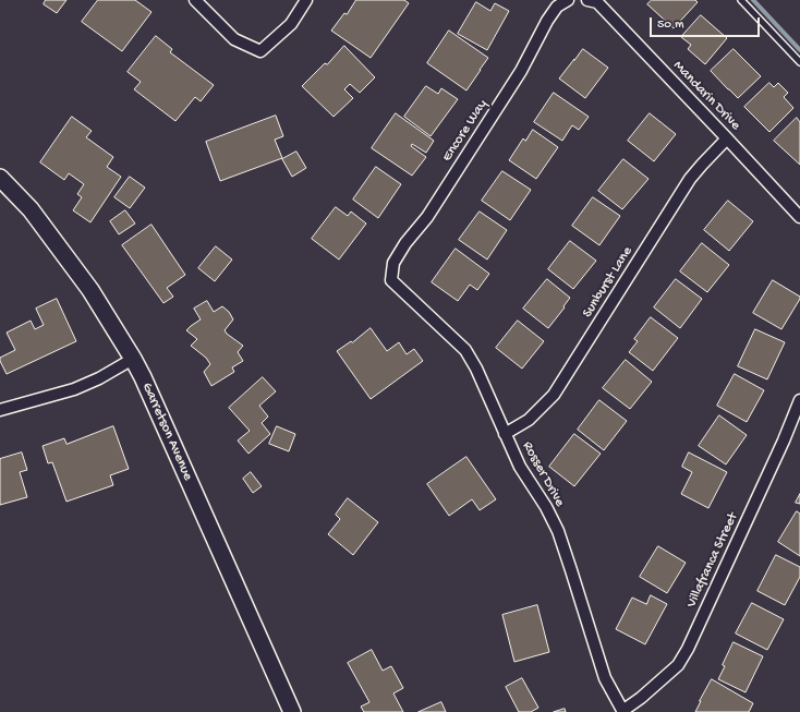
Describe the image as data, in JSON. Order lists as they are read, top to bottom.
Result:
{
  "streets": {
    "street": [
      "Mandarin Drive",
      "Encore Way",
      "Sunburst Lane",
      "Garretson Avenue",
      "Rosser Drive",
      "Villafranca Street"
    ]
  },
  "crossings": [
    ["Mandarin Drive", "Sunburst Lane"],
    ["Encore Way", "Rosser Drive"],
    ["Sunburst Lane", "Rosser Drive"],
    ["Rosser Drive", "Villafranca Street"]
  ],
  "scale_bar": "50 m"
}
